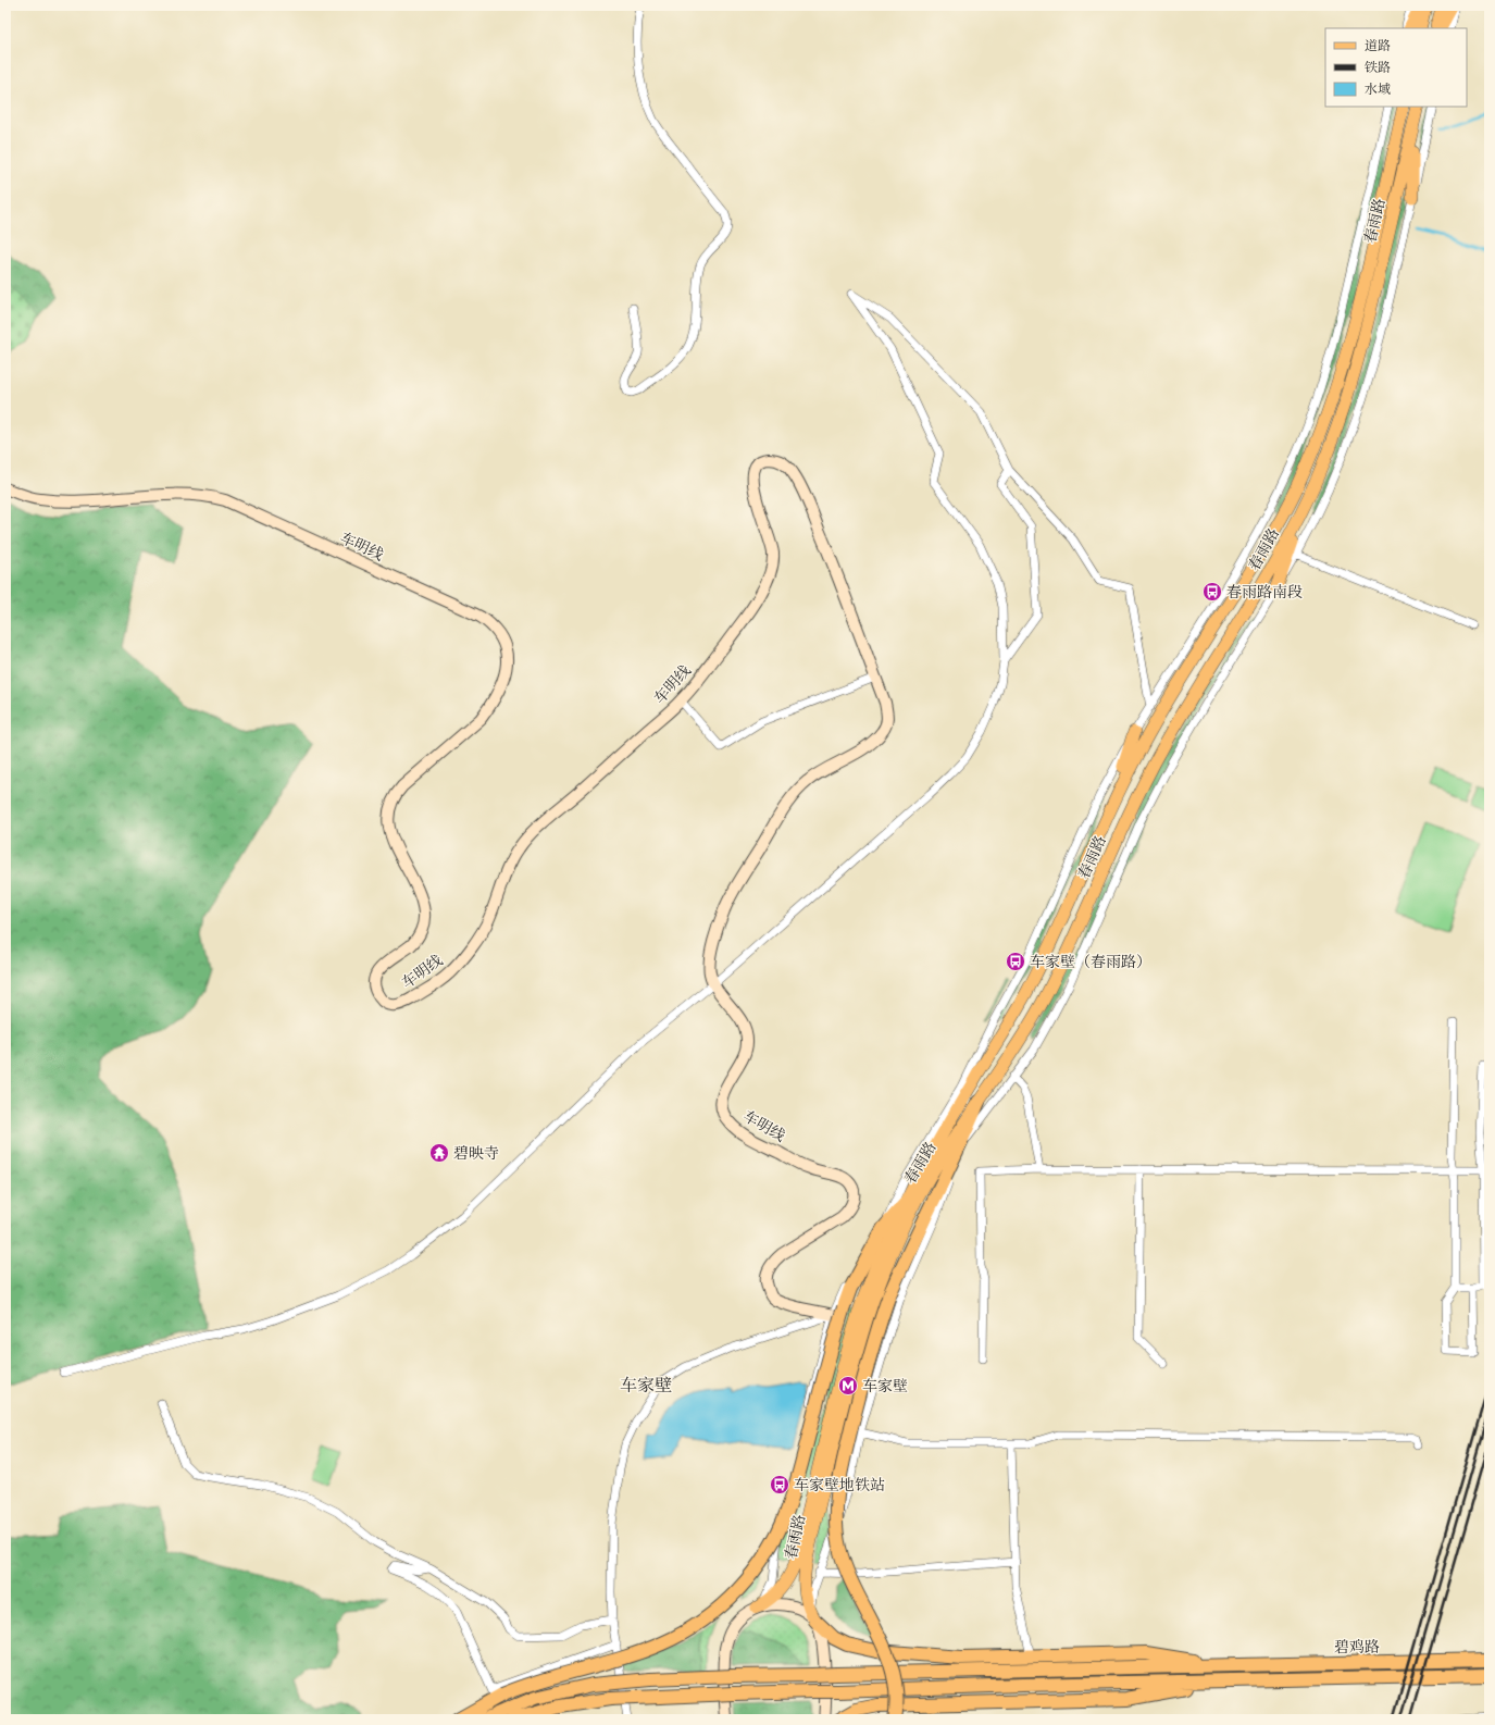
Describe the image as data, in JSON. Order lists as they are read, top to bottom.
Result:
{
  "streets": {
    "highway": ["碧鸡路"],
    "main road": ["春雨路", "车明线"]
  },
  "districts": ["车家壁"],
  "places": {
    "bus stop": ["春雨路南段", "车家壁（春雨路）", "车家壁地铁站"],
    "temple": ["碧映寺"],
    "metro station": ["车家壁"]
  },
  "legend": ["道路", "铁路", "水域"]
}
